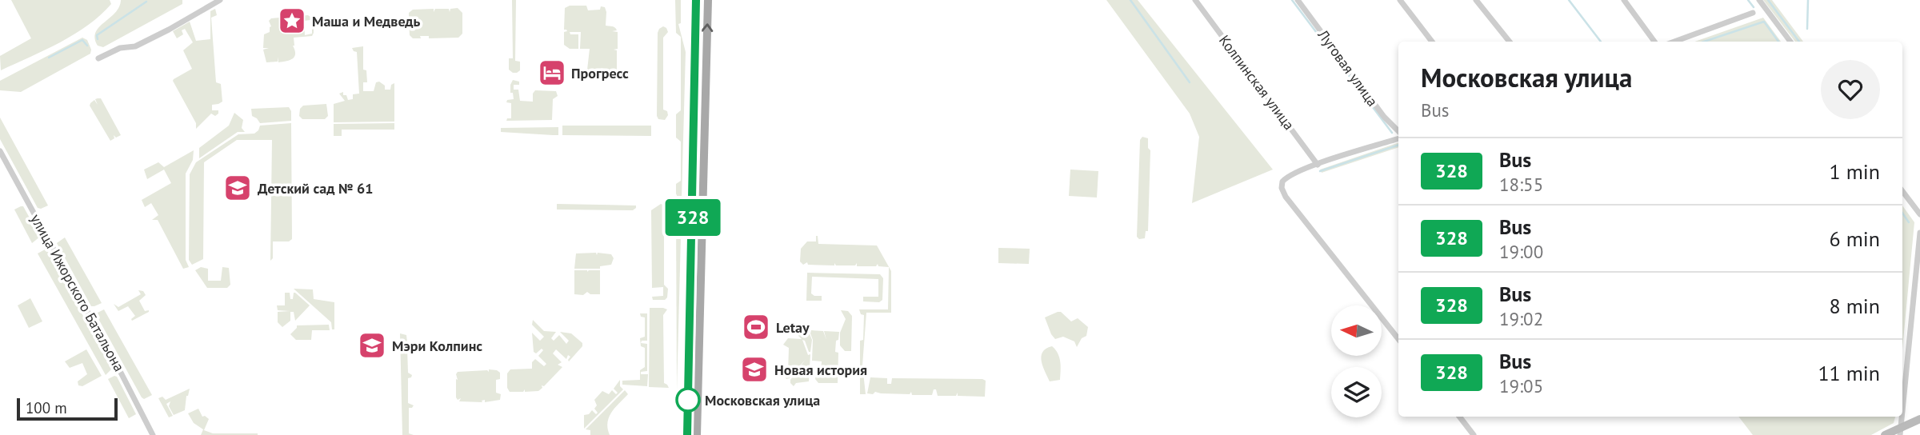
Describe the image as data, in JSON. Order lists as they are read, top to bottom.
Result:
{
  "streets": {
    "street": ["Луговая улица", "Колпинская улица", "улица Ижорского Батальона"]
  },
  "places": {
    "place": ["Маша и Медведь"],
    "hotel": ["Прогресс"],
    "school or university": ["Детский сад № 61", "Мэри Колпинс", "Новая история"],
    "sports": ["Letay"],
    "other": ["Московская улица"]
  },
  "lines": ["bus line 328"],
  "scale_bar": "100 m",
  "north": "left",
  "page": {
    "on_map": "328",
    "heading": ["Московская улица", "Bus"],
    "list": [
      {
        "mark": "328",
        "name": "Bus",
        "note": "18:55",
        "value": "1 min"
      },
      {
        "mark": "328",
        "name": "Bus",
        "note": "19:00",
        "value": "6 min"
      },
      {
        "mark": "328",
        "name": "Bus",
        "note": "19:02",
        "value": "8 min"
      },
      {
        "mark": "328",
        "name": "Bus",
        "note": "19:05",
        "value": "11 min"
      }
    ],
    "scale": "100 m"
  }
}
